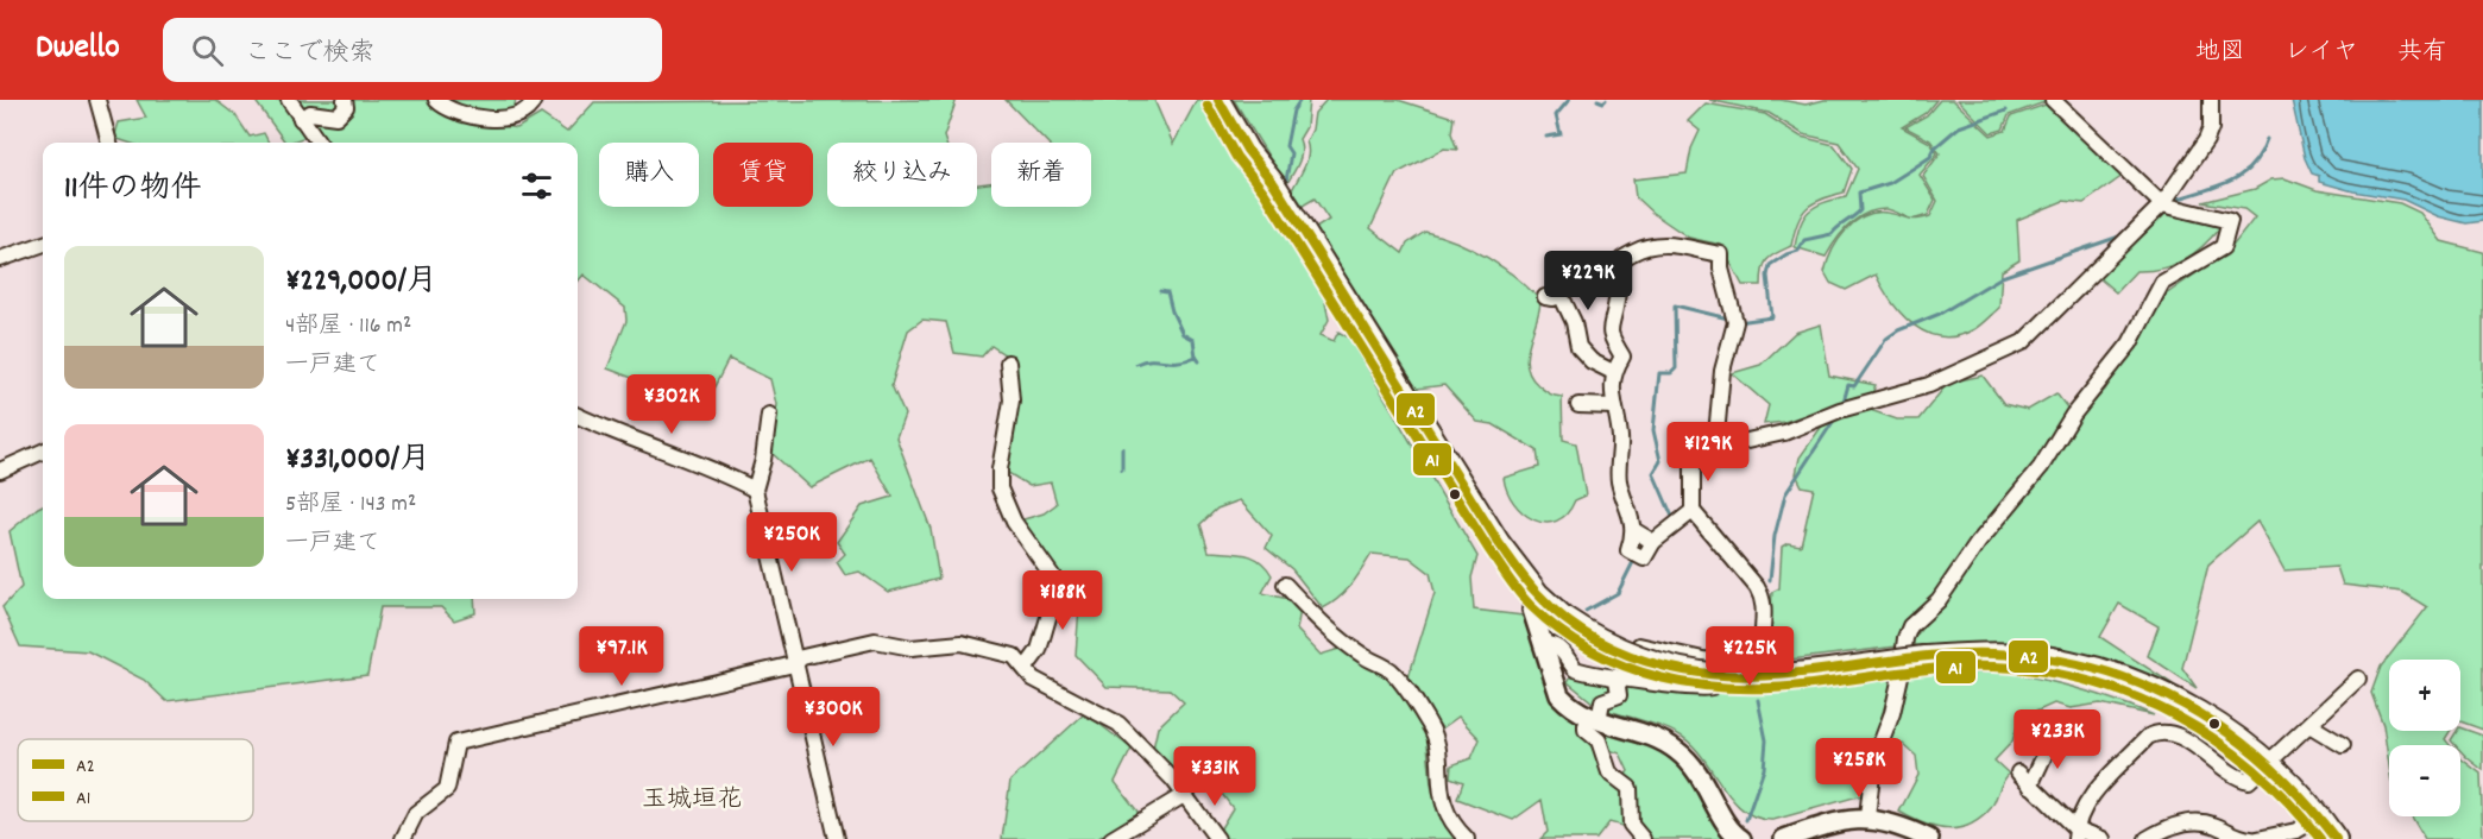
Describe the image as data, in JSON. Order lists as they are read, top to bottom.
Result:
{
  "districts": ["玉城垣花"],
  "lines": ["transit line A2", "transit line A1"],
  "legend": ["A2", "A1"],
  "page": {
    "header": "Dwello",
    "search": "ここで検索",
    "nav": ["地図", "レイヤ", "共有"],
    "chip": [
      "購入",
      "賃貸",
      "絞り込み",
      "新着"
    ],
    "heading": "11件の物件",
    "list": [
      {
        "name": "¥229,000/月",
        "note": "4部屋 · 116 m² · 一戸建て"
      },
      {
        "name": "¥331,000/月",
        "note": "5部屋 · 143 m² · 一戸建て"
      }
    ],
    "price": [
      "¥229K",
      "¥302K",
      "¥129K",
      "¥250K",
      "¥188K",
      "¥97.1K",
      "¥225K",
      "¥300K",
      "¥233K",
      "¥258K",
      "¥331K"
    ],
    "map_buttons": ["+", "−"]
  }
}
